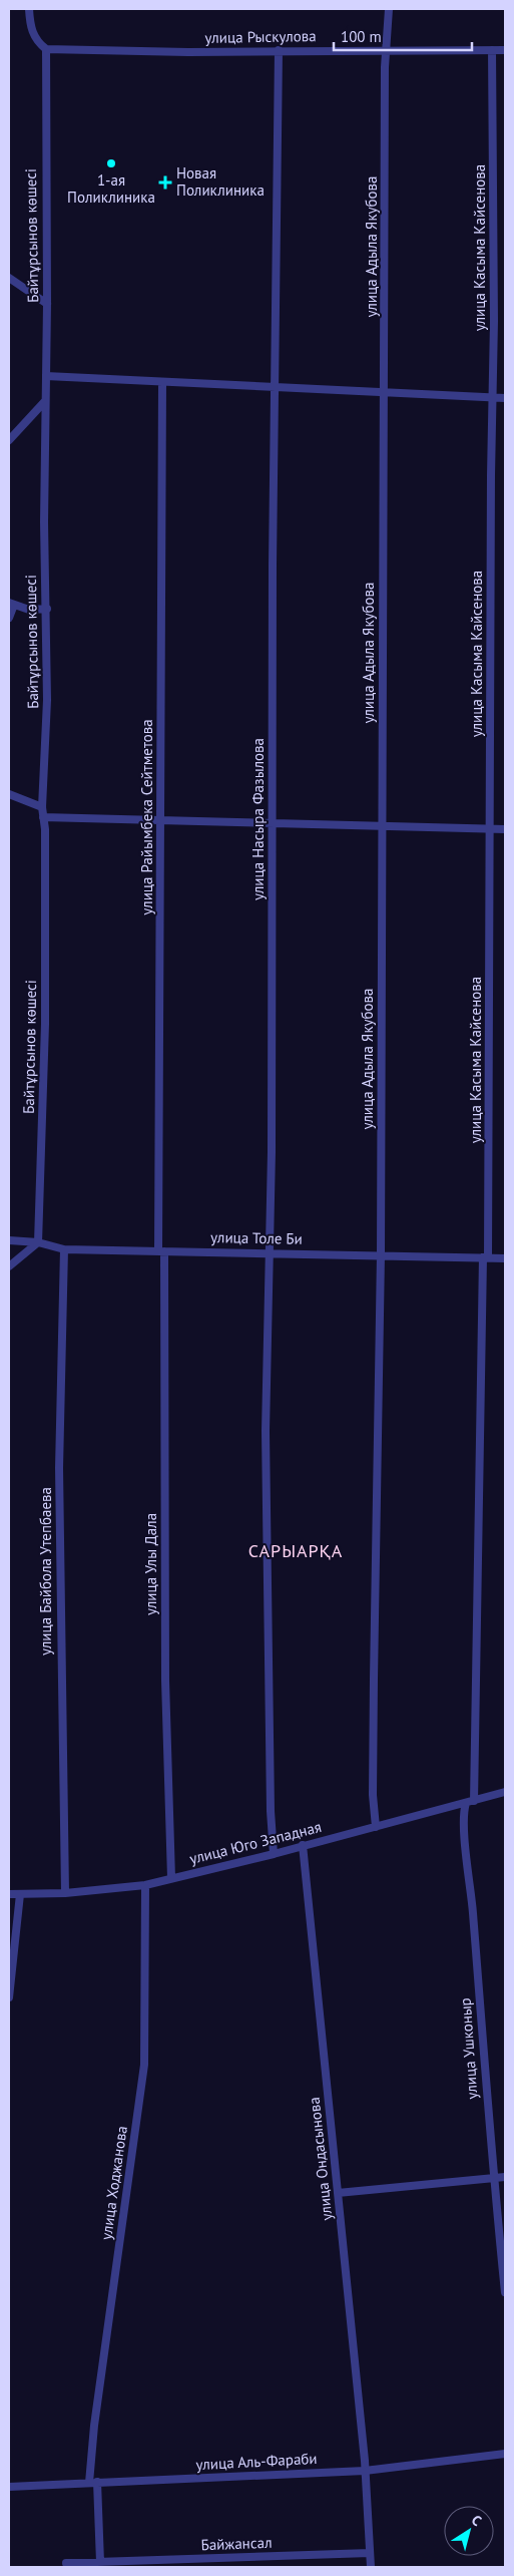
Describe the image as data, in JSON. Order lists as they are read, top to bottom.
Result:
{
  "streets": {
    "street": [
      "улица Рыскулова",
      "Байтұрсынов көшесі",
      "улица Адыла Якубова",
      "улица Касыма Кайсенова",
      "улица Райымбека Сейтметова",
      "улица Насыра Фазылова",
      "улица Толе Би",
      "улица Улы Дала",
      "улица Байбола Утепбаева",
      "улица Юго Западная",
      "улица Ушконыр",
      "улица Ондасынова",
      "улица Ходжанова",
      "улица Аль-Фараби",
      "Байжансал"
    ]
  },
  "crossings": [
    ["улица Рыскулова", "Байтұрсынов көшесі"],
    ["улица Рыскулова", "улица Адыла Якубова"],
    ["улица Рыскулова", "улица Касыма Кайсенова"],
    ["улица Рыскулова", "улица Насыра Фазылова"],
    ["Байтұрсынов көшесі", "улица Толе Би"],
    ["улица Адыла Якубова", "улица Толе Би"],
    ["улица Адыла Якубова", "улица Юго Западная"],
    ["улица Касыма Кайсенова", "улица Толе Би"],
    ["улица Касыма Кайсенова", "улица Юго Западная"],
    ["улица Касыма Кайсенова", "улица Ушконыр"],
    ["улица Райымбека Сейтметова", "улица Толе Би"],
    ["улица Райымбека Сейтметова", "улица Улы Дала"],
    ["улица Насыра Фазылова", "улица Толе Би"],
    ["улица Насыра Фазылова", "улица Юго Западная"],
    ["улица Толе Би", "улица Улы Дала"],
    ["улица Толе Би", "улица Байбола Утепбаева"],
    ["улица Улы Дала", "улица Юго Западная"],
    ["улица Байбола Утепбаева", "улица Юго Западная"],
    ["улица Юго Западная", "улица Ушконыр"],
    ["улица Юго Западная", "улица Ондасынова"],
    ["улица Юго Западная", "улица Ходжанова"],
    ["улица Ондасынова", "улица Аль-Фараби"],
    ["улица Ходжанова", "улица Аль-Фараби"]
  ],
  "districts": ["САРЫАРҚА"],
  "places": {
    "other": ["1-ая Поликлиника"],
    "health": ["Новая Поликлиника"]
  },
  "scale_bar": "100 m",
  "north": "top right"
}
